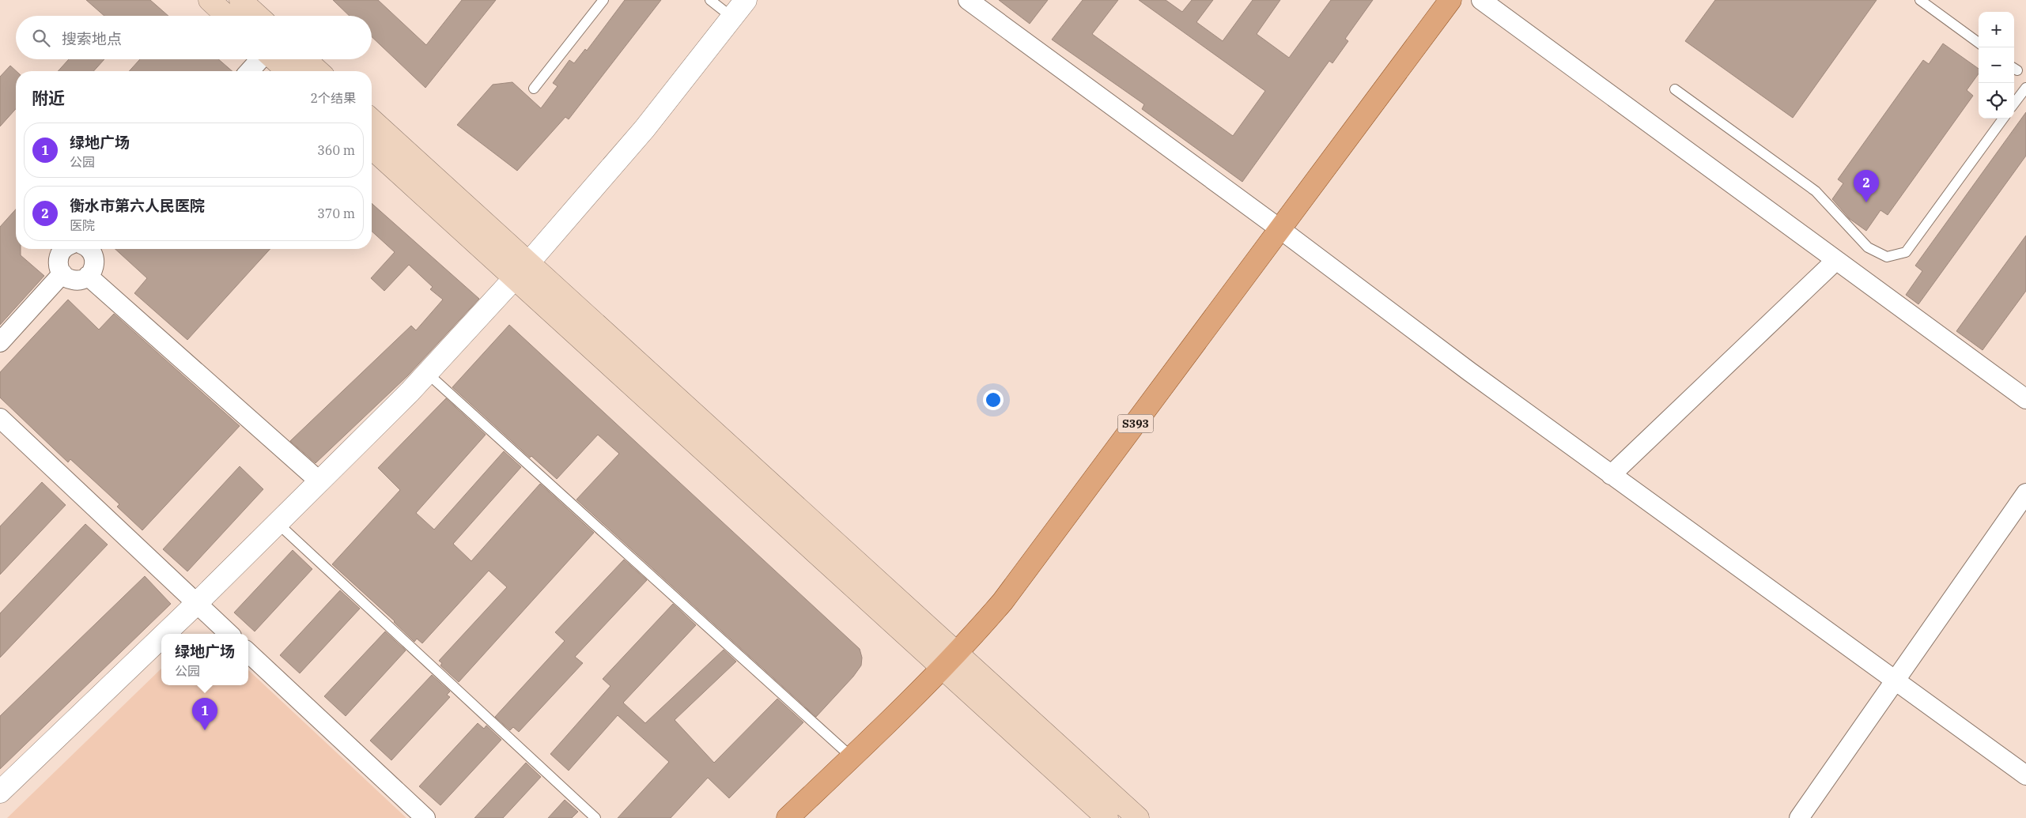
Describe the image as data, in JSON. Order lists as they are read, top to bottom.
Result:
{
  "streets": {
    "main road": ["S393"]
  },
  "page": {
    "map_buttons": ["+", "−"],
    "search": "搜索地点",
    "heading": ["附近", "2个结果"],
    "list": [
      {
        "mark": "1",
        "name": "绿地广场",
        "note": "公园",
        "value": "360 m"
      },
      {
        "mark": "2",
        "name": "衡水市第六人民医院",
        "note": "医院",
        "value": "370 m"
      }
    ],
    "pins": ["2", "1"],
    "popup": ["绿地广场", "公园"]
  }
}
